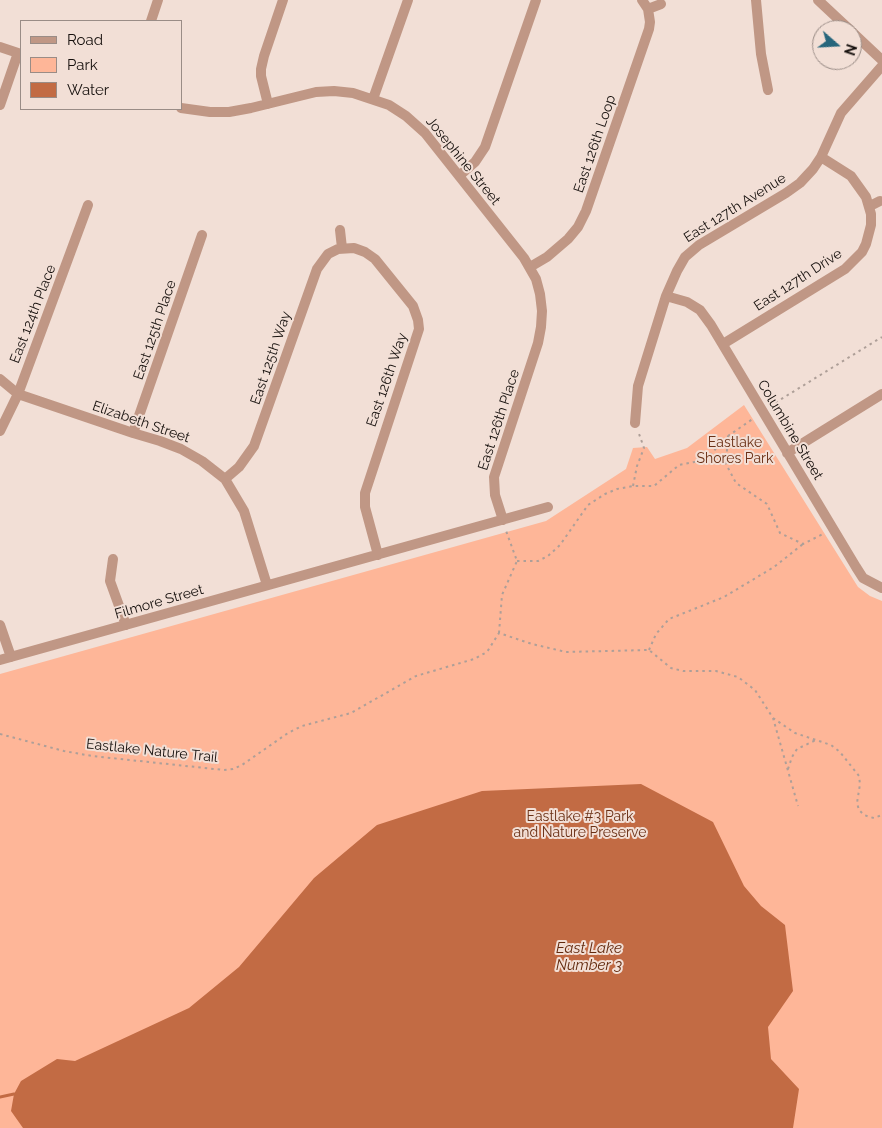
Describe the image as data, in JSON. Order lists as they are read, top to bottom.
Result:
{
  "streets": {
    "street": [
      "East 126th Loop",
      "Josephine Street",
      "East 127th Avenue",
      "East 127th Drive",
      "East 124th Place",
      "East 125th Place",
      "East 125th Way",
      "East 126th Way",
      "East 126th Place",
      "Elizabeth Street",
      "Columbine Street",
      "Filmore Street"
    ],
    "path": ["Eastlake Nature Trail"]
  },
  "crossings": [
    ["East 126th Loop", "Josephine Street"],
    ["East 126th Loop", "East 126th Place"],
    ["Josephine Street", "East 126th Place"],
    ["East 127th Avenue", "Columbine Street"],
    ["East 127th Drive", "Columbine Street"],
    ["East 124th Place", "Elizabeth Street"],
    ["East 125th Place", "Elizabeth Street"],
    ["East 125th Way", "East 126th Way"],
    ["East 125th Way", "Elizabeth Street"],
    ["East 126th Way", "Filmore Street"],
    ["Elizabeth Street", "Filmore Street"]
  ],
  "water": ["East Lake Number 3"],
  "parks": ["Eastlake Shores Park", "Eastlake #3 Park and Nature Preserve"],
  "legend": ["Road", "Park", "Water"],
  "north": "right"
}
